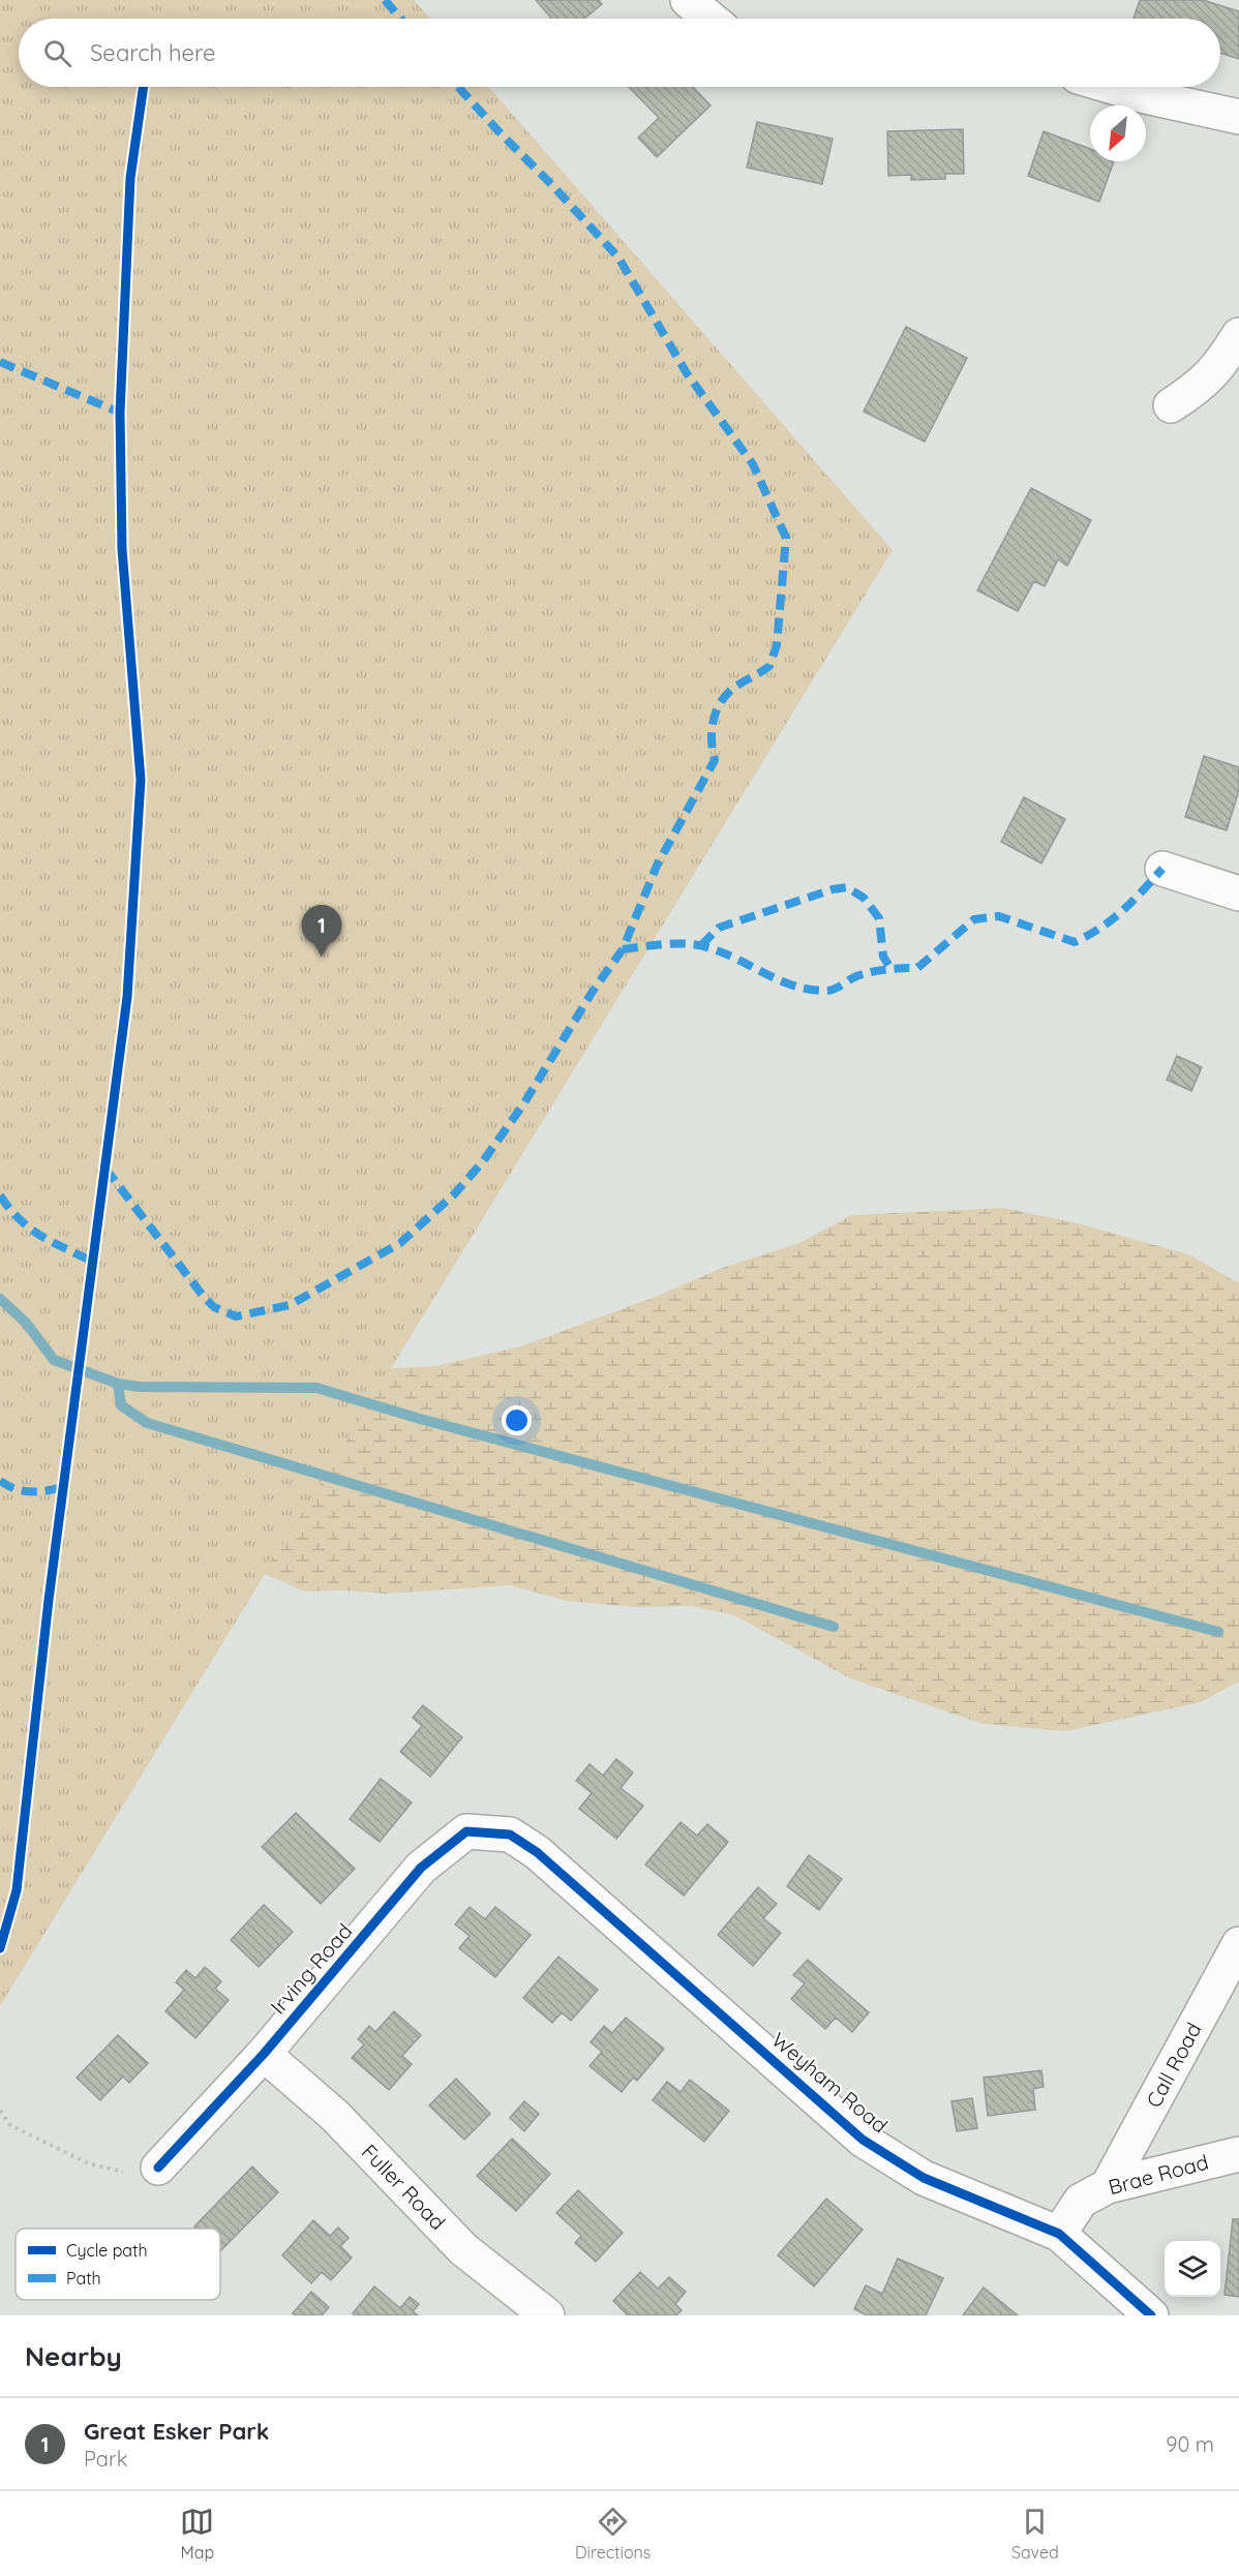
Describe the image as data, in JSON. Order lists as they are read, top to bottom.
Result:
{
  "streets": {
    "street": [
      "Irving Road",
      "Call Road",
      "Weyham Road",
      "Brae Road",
      "Fuller Road"
    ]
  },
  "crossings": [
    ["Irving Road", "Weyham Road"],
    ["Irving Road", "Fuller Road"],
    ["Call Road", "Brae Road"],
    ["Weyham Road", "Brae Road"]
  ],
  "legend": ["Cycle path", "Path"],
  "north": "bottom left",
  "page": {
    "search": "Search here",
    "pins": "1",
    "heading": "Nearby",
    "list": [
      {
        "mark": "1",
        "name": "Great Esker Park",
        "note": "Park",
        "value": "90 m"
      }
    ],
    "nav": ["Map", "Directions", "Saved"]
  }
}
